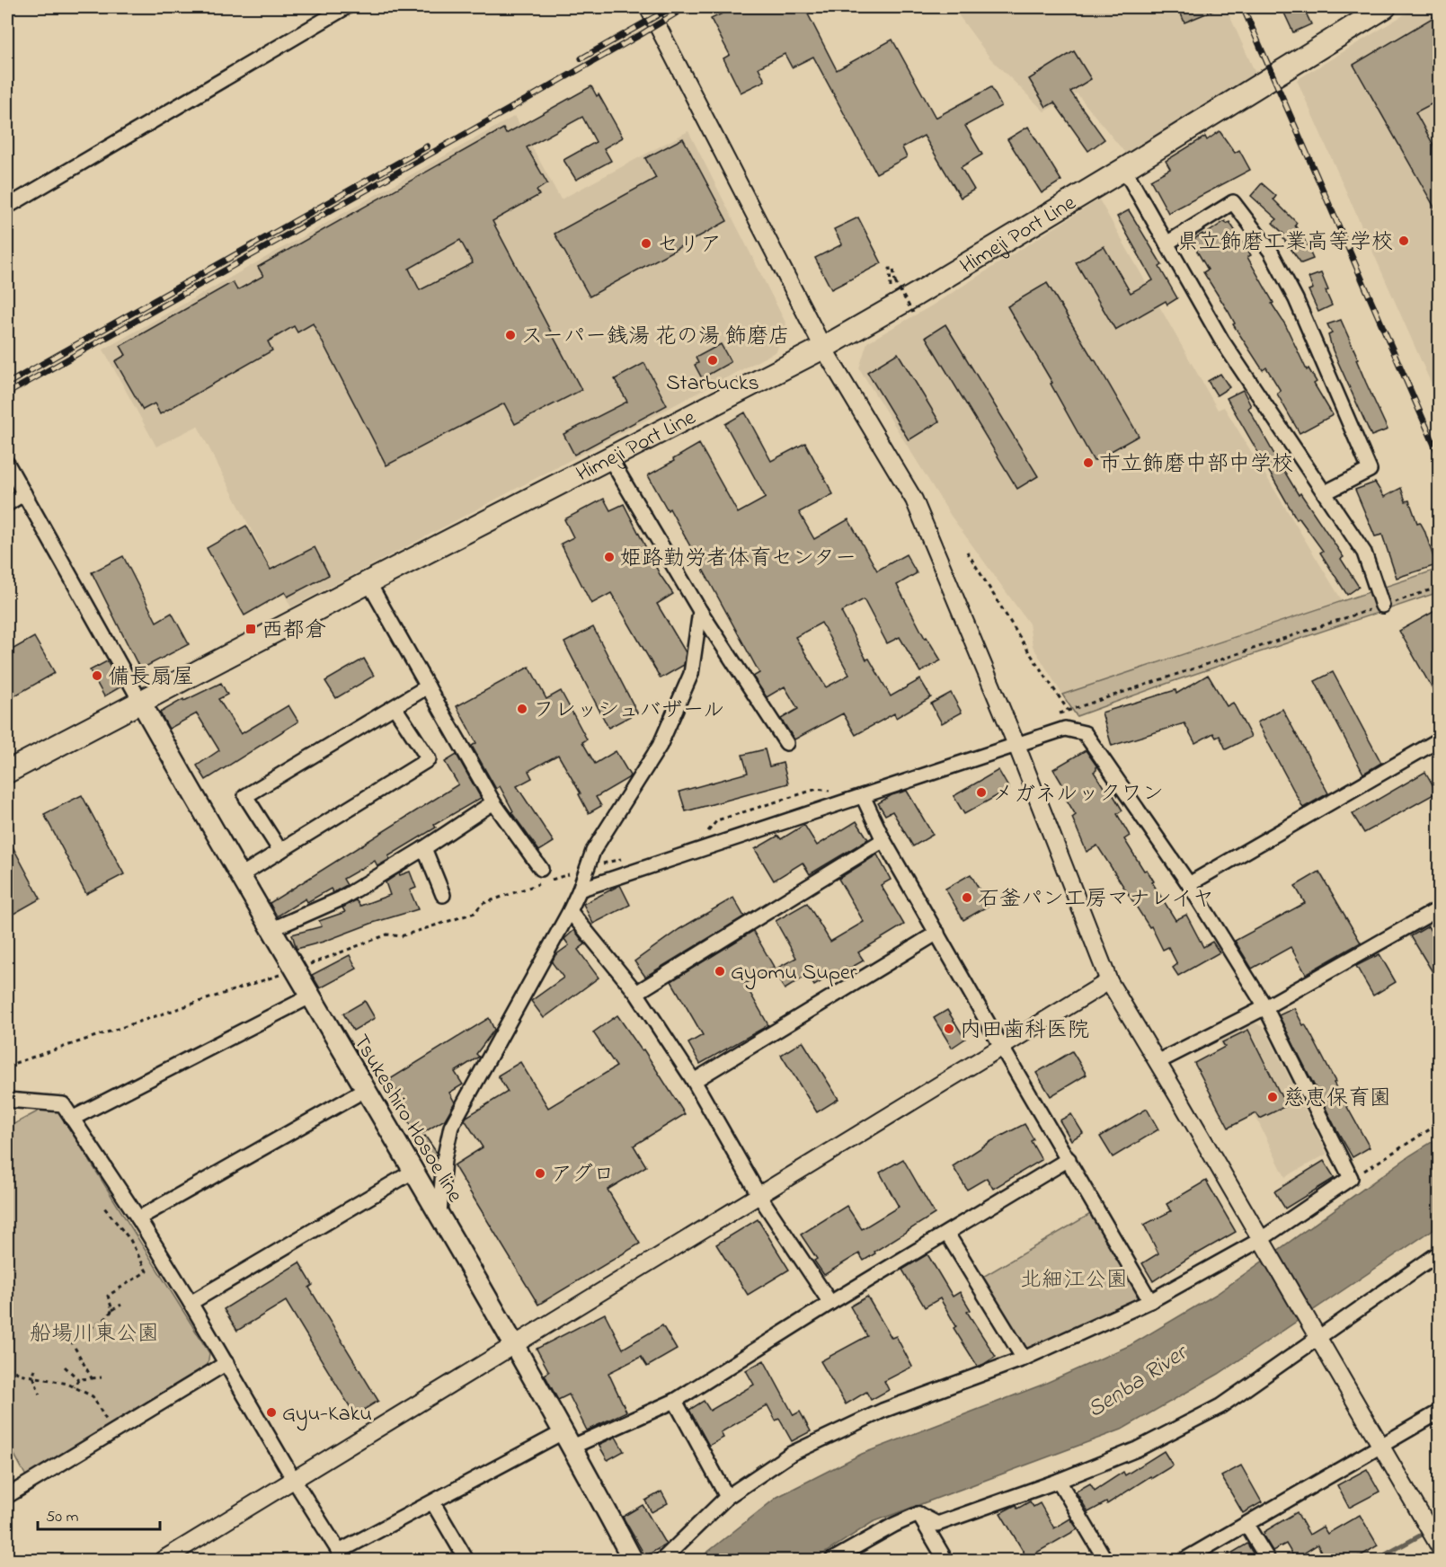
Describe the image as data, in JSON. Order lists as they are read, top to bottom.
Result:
{
  "streets": {
    "main road": ["Himeji Port Line", "Tsukeshiro Hosoe line"]
  },
  "crossings": [
    ["Himeji Port Line", "Tsukeshiro Hosoe line"]
  ],
  "water": ["Senba River"],
  "parks": ["北細江公園", "船場川東公園"],
  "places": {
    "other": [
      "県立飾磨工業高等学校",
      "セリア",
      "スーパー銭湯 花の湯 飾磨店",
      "Starbucks",
      "市立飾磨中部中学校",
      "姫路勤労者体育センター",
      "備長扇屋",
      "フレッシュバザール",
      "メガネルックワン",
      "石釜パン工房マナレイヤ",
      "Gyomu Super",
      "内田歯科医院",
      "慈恵保育園",
      "アグロ",
      "Gyu-Kaku"
    ],
    "transit": ["西都倉"]
  },
  "scale_bar": "50 m"
}
